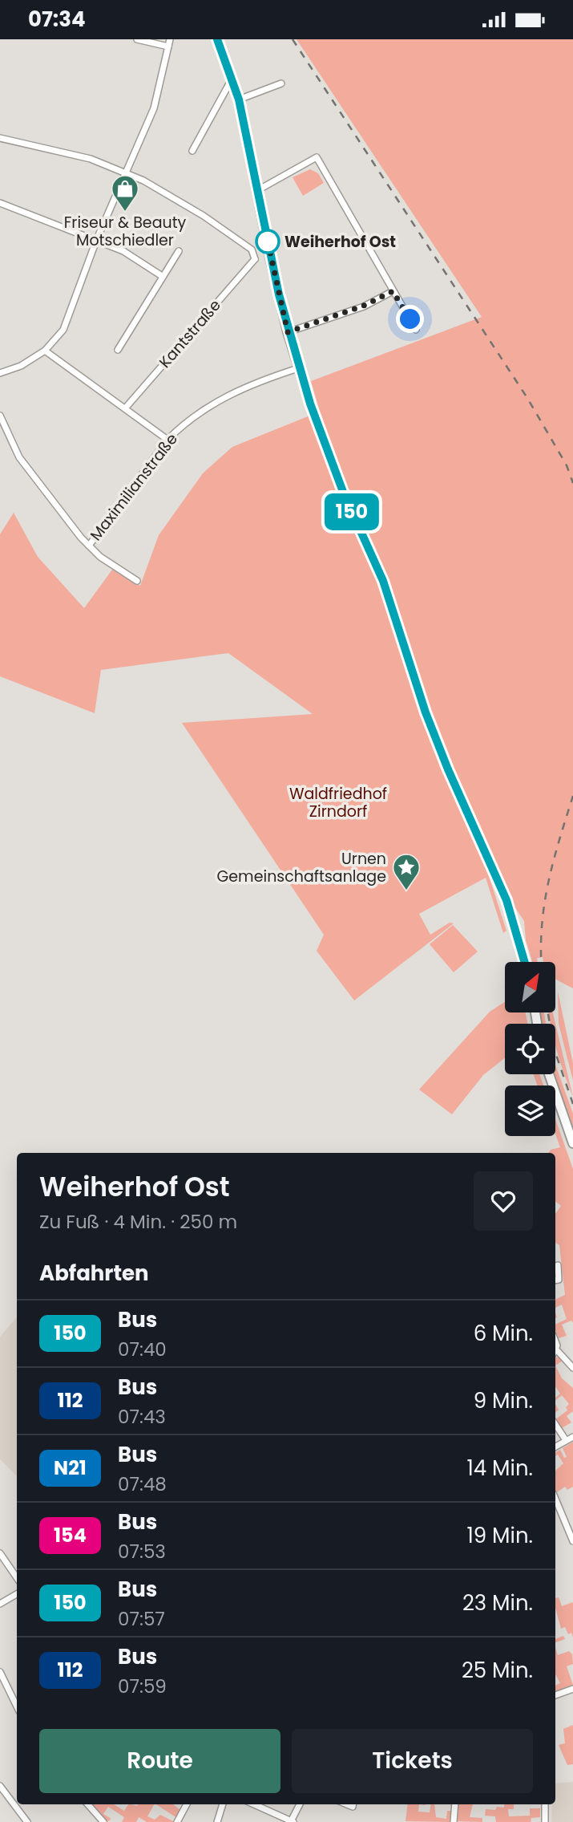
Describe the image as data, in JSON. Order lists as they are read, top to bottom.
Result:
{
  "streets": {
    "street": ["Kantstraße", "Maximilianstraße"]
  },
  "parks": ["Waldfriedhof Zirndorf"],
  "places": {
    "shop": ["Friseur & Beauty Motschiedler"],
    "other": ["Weiherhof Ost"],
    "place": ["Urnen Gemeinschaftsanlage"]
  },
  "lines": ["bus line 150"],
  "north": "top right",
  "page": {
    "status": "07:34",
    "on_map": "150",
    "heading": [
      ["Weiherhof Ost", "Zu Fuß · 4 Min. · 250 m"],
      "Abfahrten"
    ],
    "list": [
      {
        "mark": "150",
        "name": "Bus",
        "note": "07:40",
        "value": "6 Min."
      },
      {
        "mark": "112",
        "name": "Bus",
        "note": "07:43",
        "value": "9 Min."
      },
      {
        "mark": "N21",
        "name": "Bus",
        "note": "07:48",
        "value": "14 Min."
      },
      {
        "mark": "154",
        "name": "Bus",
        "note": "07:53",
        "value": "19 Min."
      },
      {
        "mark": "150",
        "name": "Bus",
        "note": "07:57",
        "value": "23 Min."
      },
      {
        "mark": "112",
        "name": "Bus",
        "note": "07:59",
        "value": "25 Min."
      }
    ],
    "buttons": ["Route", "Tickets"]
  }
}
